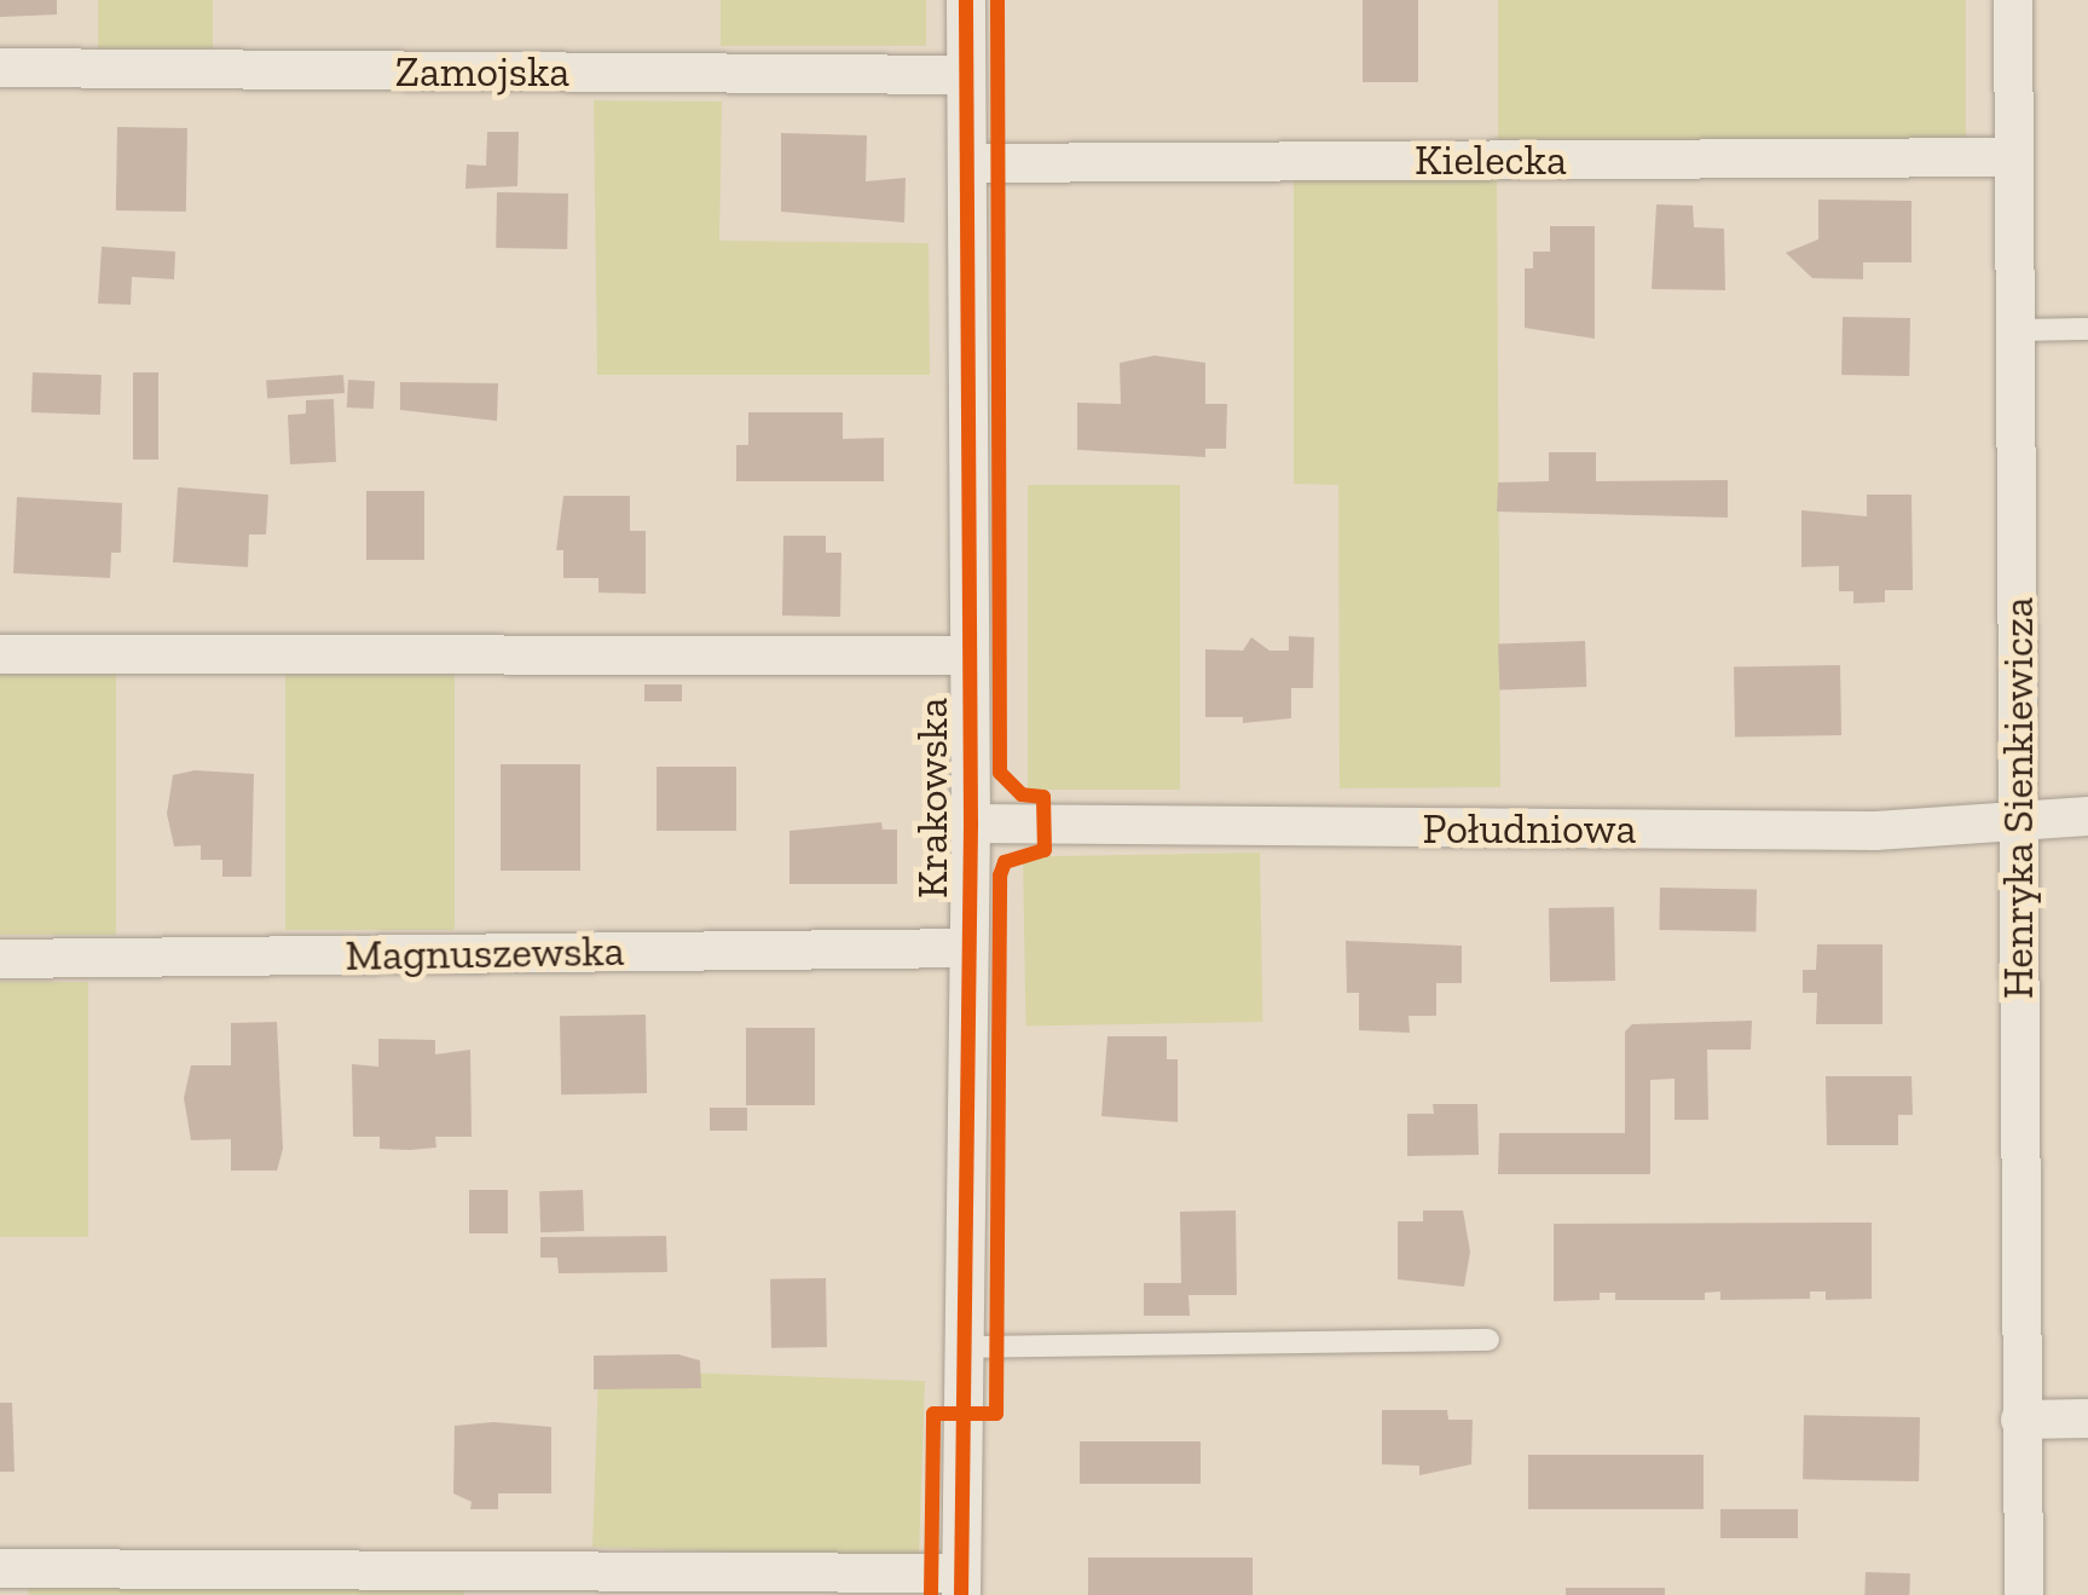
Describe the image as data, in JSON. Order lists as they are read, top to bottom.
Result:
{
  "streets": {
    "street": [
      "Zamojska",
      "Kielecka",
      "Krakowska",
      "Henryka Sienkiewicza",
      "Południowa",
      "Magnuszewska"
    ]
  },
  "crossings": [
    ["Zamojska", "Krakowska"],
    ["Kielecka", "Krakowska"],
    ["Kielecka", "Henryka Sienkiewicza"],
    ["Krakowska", "Południowa"],
    ["Krakowska", "Magnuszewska"],
    ["Henryka Sienkiewicza", "Południowa"]
  ]
}
